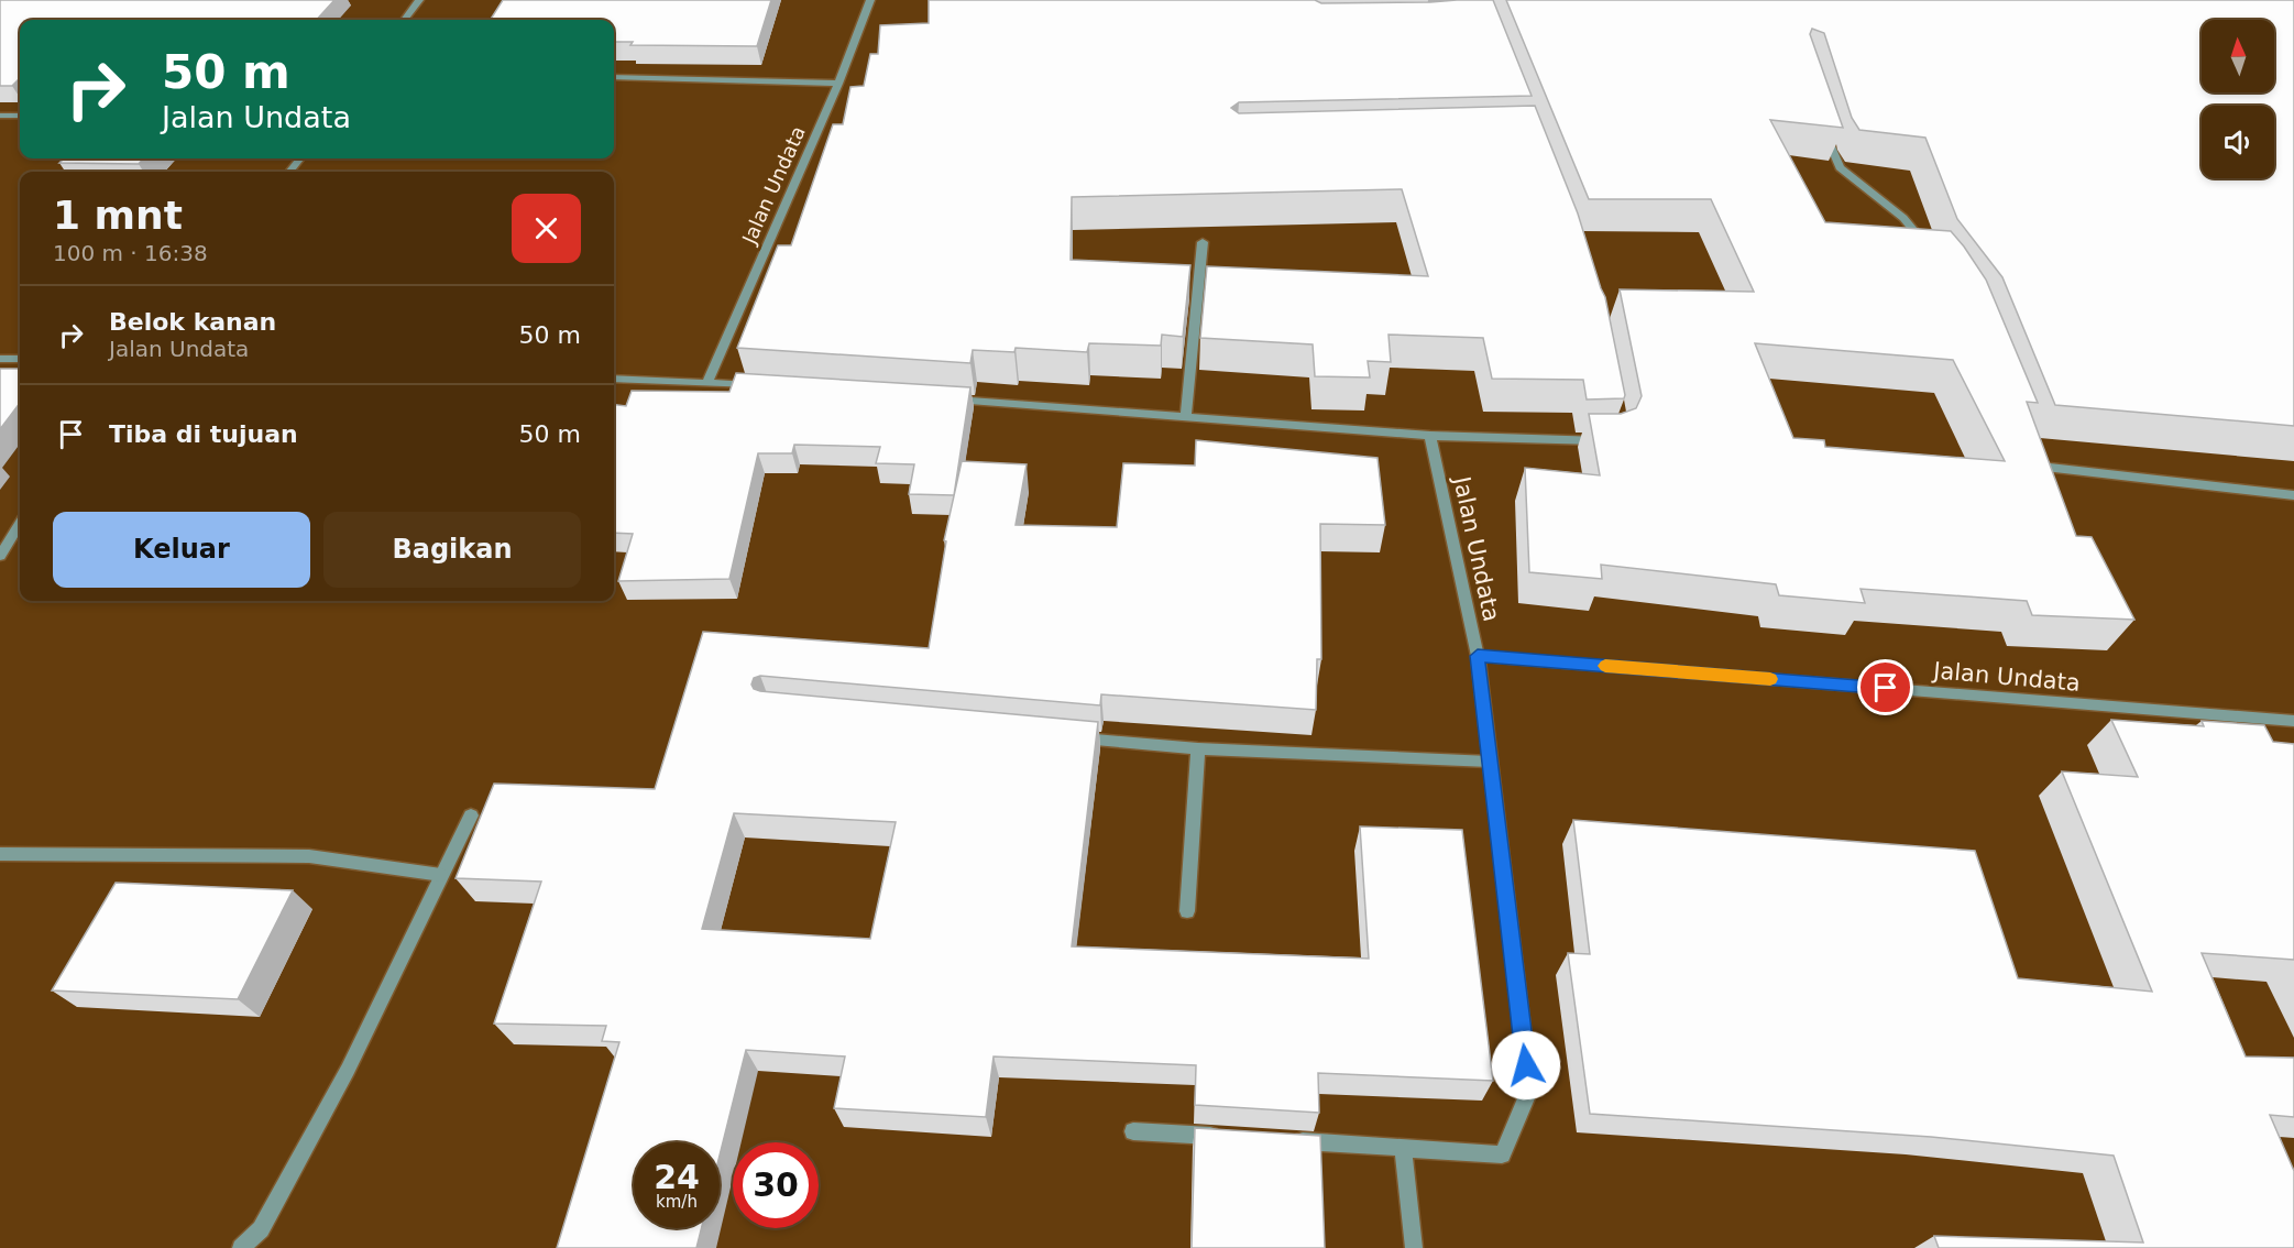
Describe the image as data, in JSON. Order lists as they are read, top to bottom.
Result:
{
  "streets": {
    "street": ["Jalan Undata"]
  },
  "north": "top",
  "page": {
    "turn": ["50 m", "Jalan Undata"],
    "heading": ["1 mnt", "100 m · 16:38"],
    "list": [
      {
        "name": "Belok kanan",
        "note": "Jalan Undata",
        "value": "50 m"
      },
      {
        "name": "Tiba di tujuan",
        "value": "50 m"
      }
    ],
    "buttons": ["Keluar", "Bagikan"],
    "speed": "24 km/h",
    "limit": "30"
  }
}
